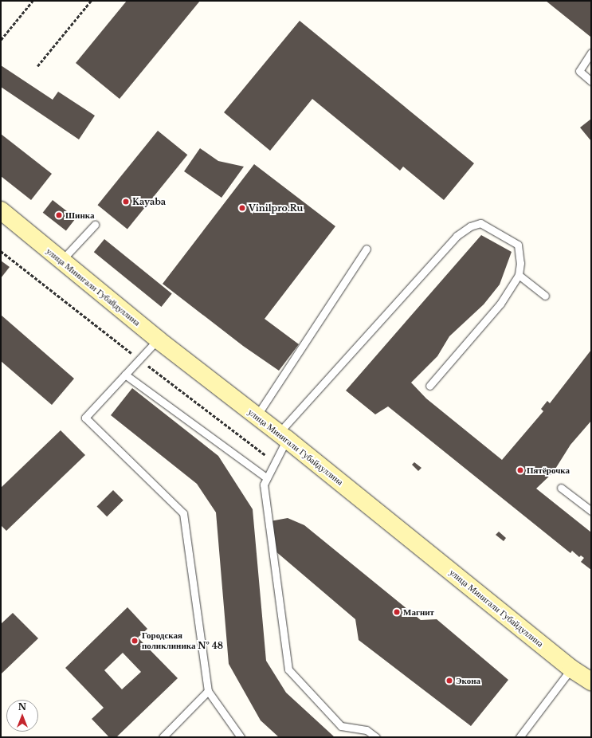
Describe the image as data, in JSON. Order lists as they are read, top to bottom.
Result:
{
  "streets": {
    "main road": ["улица Минигали Губайдуллина"]
  },
  "places": [
    "Kayaba",
    "Vinilpro.Ru",
    "Шинка",
    "Пятёрочка",
    "Магнит",
    "Городская поликлиника № 48",
    "Экона"
  ],
  "north": "top"
}
